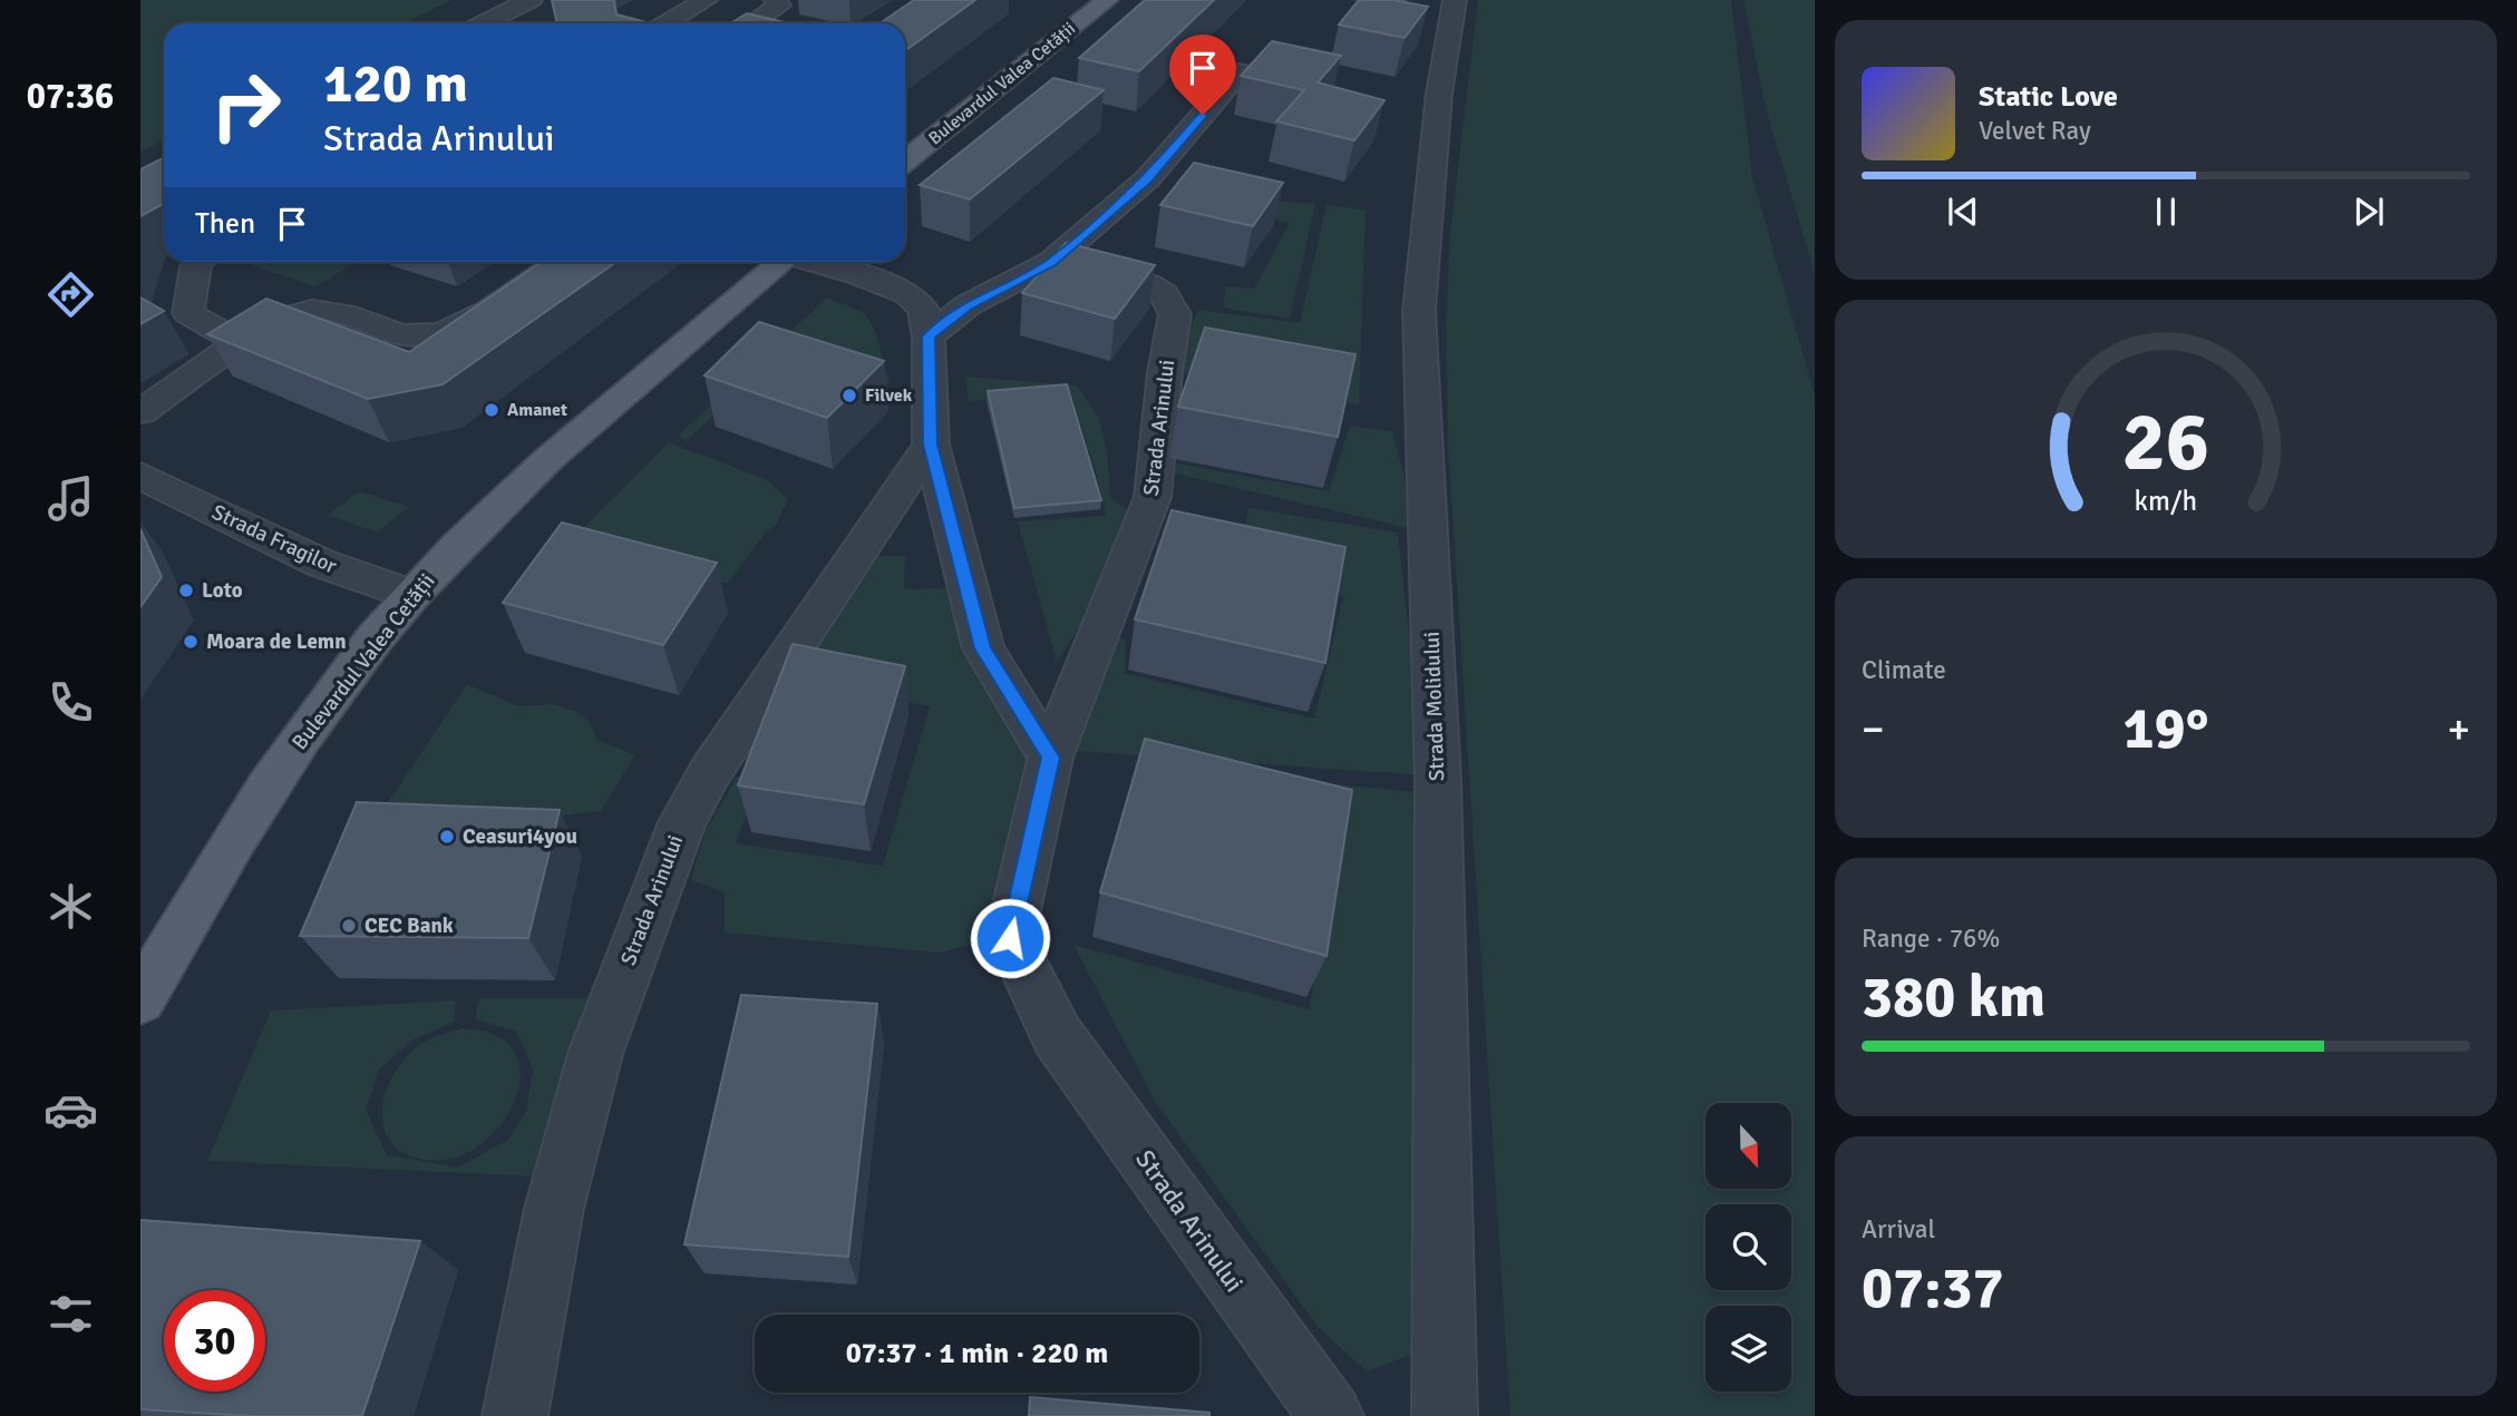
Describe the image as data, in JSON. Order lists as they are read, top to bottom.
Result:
{
  "streets": {
    "main road": ["Bulevardul Valea Cetății"],
    "street": ["Strada Arinului", "Strada Fragilor", "Strada Molidului"]
  },
  "crossings": [
    ["Bulevardul Valea Cetății", "Strada Fragilor"]
  ],
  "places": [
    "Filvek",
    "Amanet",
    "Loto",
    "Moara de Lemn",
    "Ceasuri4you",
    "CEC Bank"
  ],
  "north": "bottom",
  "page": {
    "tabs": "07:36",
    "turn": ["120 m", "Strada Arinului"],
    "song": ["Static Love", "Velvet Ray"],
    "then": "Then",
    "tile": [
      "Climate",
      ["Range · 76%", "380 km"],
      ["Arrival", "07:37"]
    ],
    "heat": ["−", "19°", "+"],
    "limit": "30",
    "trip": "07:37 · 1 min · 220 m",
    "gauge": ["26", "km/h"]
  }
}
